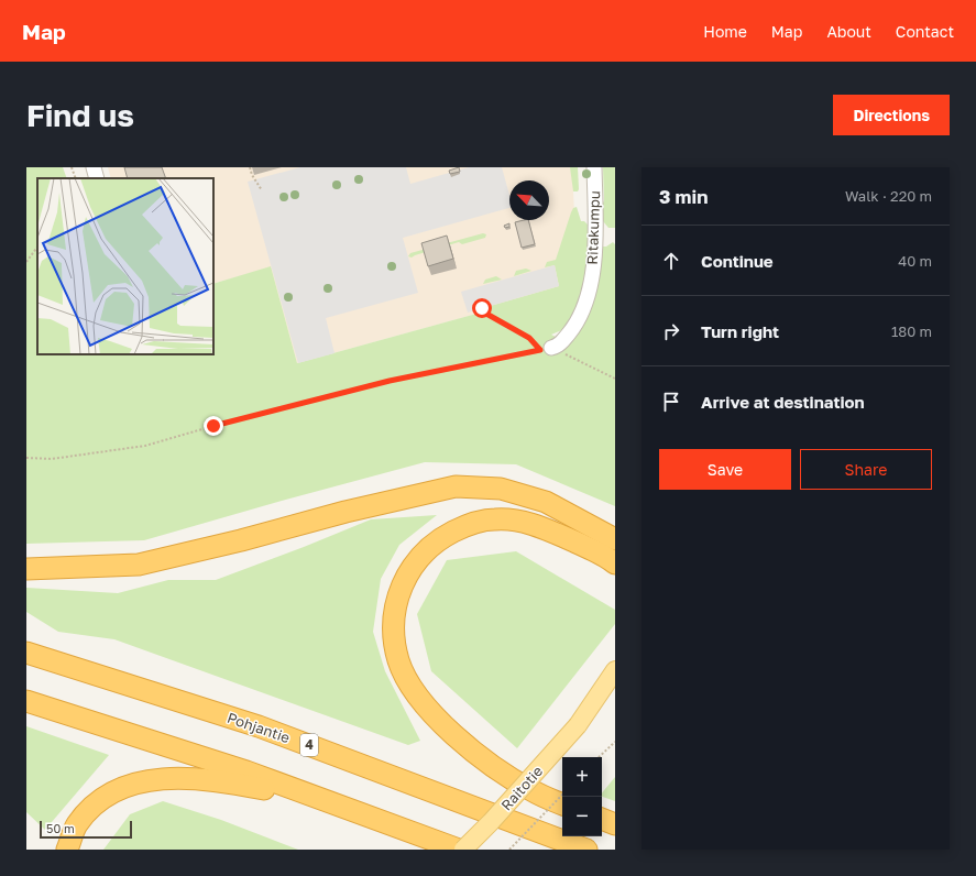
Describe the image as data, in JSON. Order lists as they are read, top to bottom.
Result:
{
  "streets": {
    "highway": ["Pohjantie", "4"],
    "main road": ["Raitotie"],
    "street": ["Ritakumpu"]
  },
  "scale_bar": "50 m",
  "north": "top left",
  "page": {
    "header": "Map",
    "nav": [
      "Home",
      "Map",
      "About",
      "Contact"
    ],
    "buttons": [
      "Directions",
      ["Save", "Share"]
    ],
    "title": "Find us",
    "heading": ["3 min", "Walk · 220 m"],
    "list": [
      ["Continue", "40 m"],
      ["Turn right", "180 m"],
      "Arrive at destination"
    ],
    "map_buttons": ["+", "−"],
    "scale": "50 m"
  }
}
